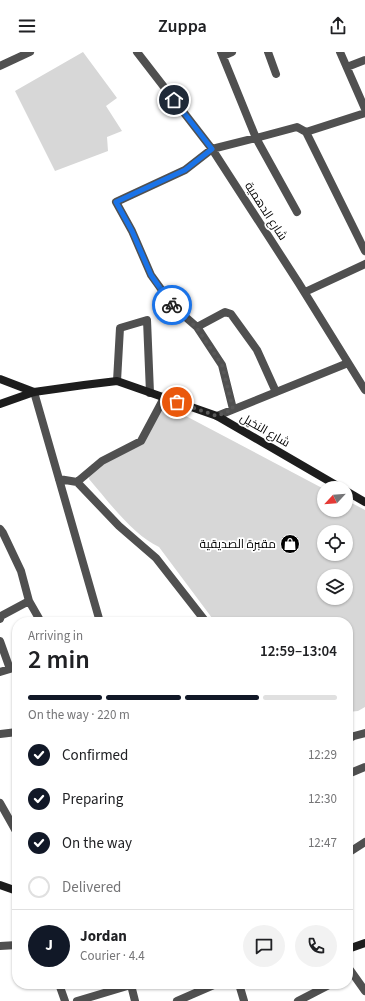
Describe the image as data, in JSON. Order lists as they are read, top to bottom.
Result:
{
  "streets": {
    "street": ["شارع الدهمية", "شارع النخيل"]
  },
  "places": {
    "shop": ["مقبرة الصديقية"]
  },
  "north": "bottom left",
  "page": {
    "header": "Zuppa",
    "heading": ["2 min", "Arriving in", "12:59–13:04"],
    "panel": ["Jordan", "Courier · 4.4"],
    "bar": "On the way · 220 m",
    "list": [
      ["Confirmed", "12:29"],
      ["Preparing", "12:30"],
      ["On the way", "12:47"],
      "Delivered"
    ],
    "round": "J"
  }
}
